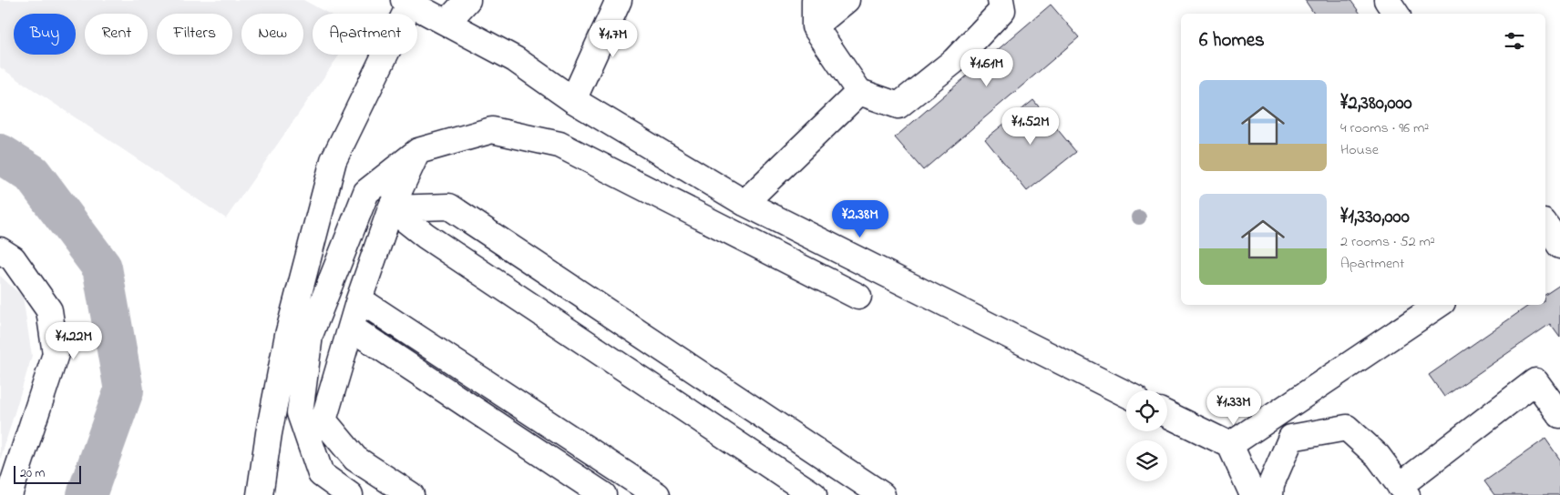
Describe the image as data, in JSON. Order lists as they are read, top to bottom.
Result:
{
  "scale_bar": "20 m",
  "page": {
    "chip": [
      "Buy",
      "Rent",
      "Filters",
      "New",
      "Apartment"
    ],
    "heading": "6 homes",
    "price": [
      "¥1.7M",
      "¥1.61M",
      "¥1.52M",
      "¥2.38M",
      "¥1.22M",
      "¥1.33M"
    ],
    "list": [
      {
        "name": "¥2,380,000",
        "note": "4 rooms · 96 m² · House"
      },
      {
        "name": "¥1,330,000",
        "note": "2 rooms · 52 m² · Apartment"
      }
    ],
    "scale": "20 m"
  }
}
